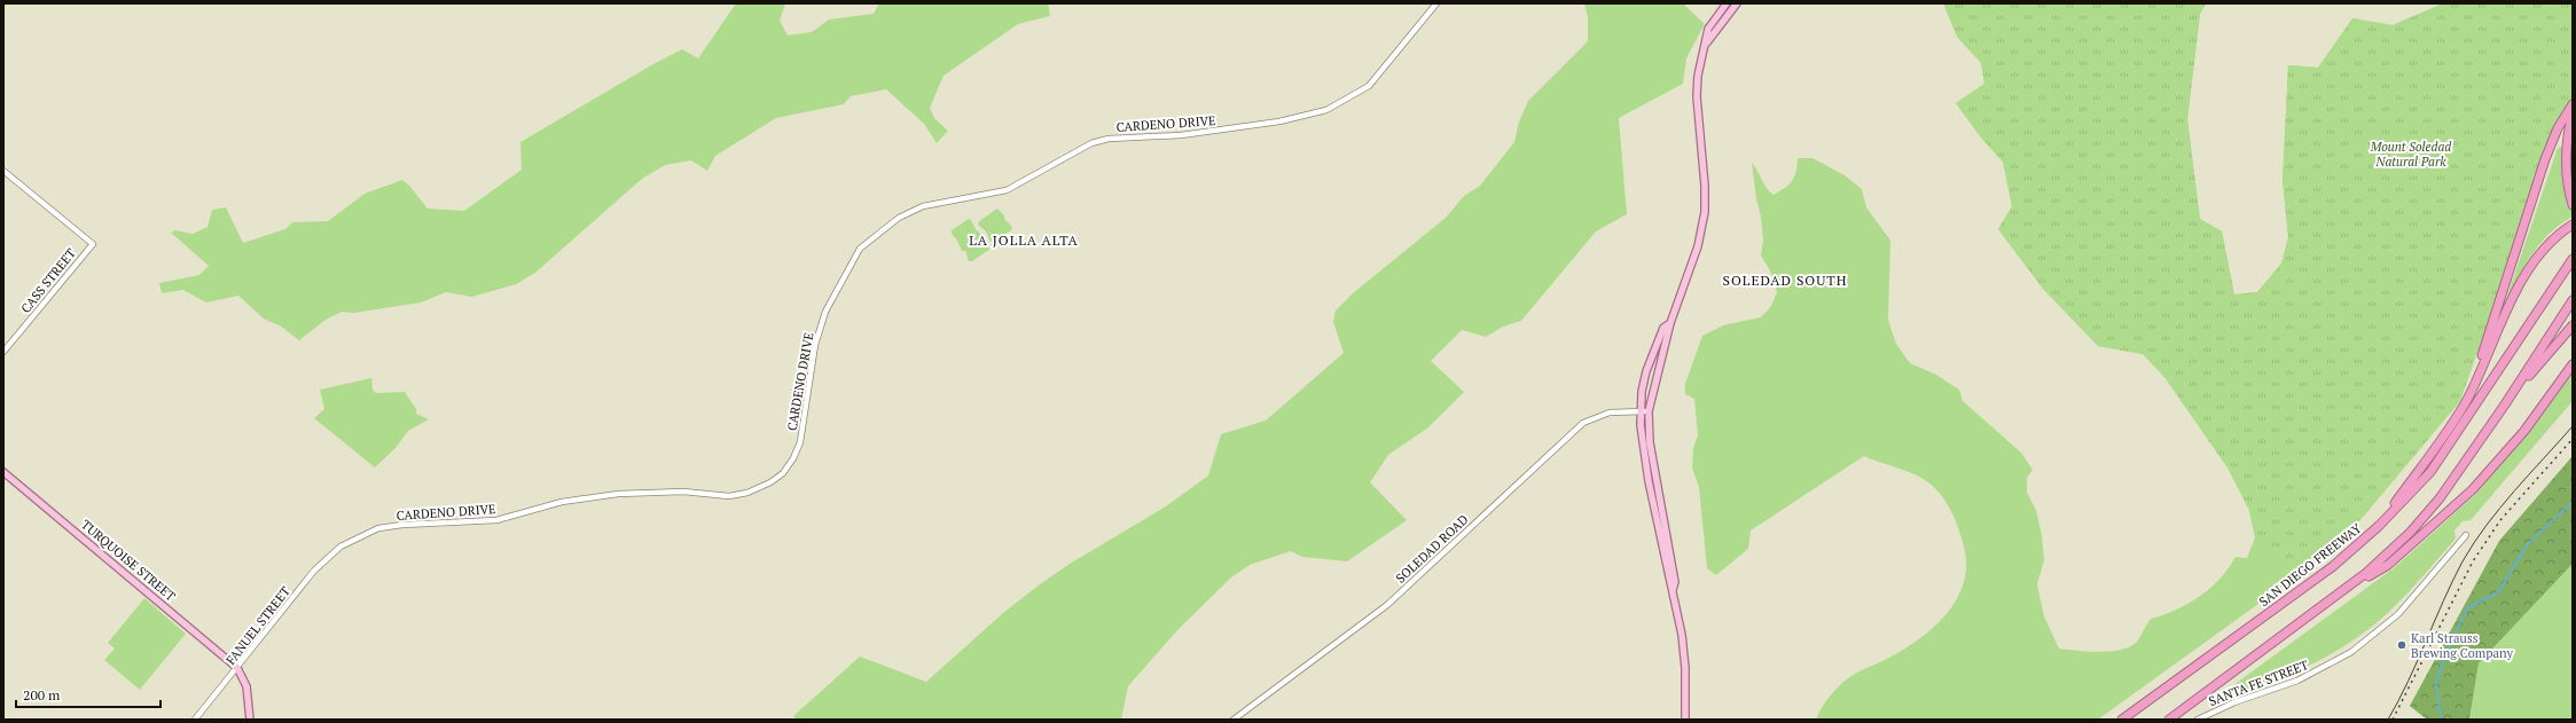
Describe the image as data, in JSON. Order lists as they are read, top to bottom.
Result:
{
  "streets": {
    "highway": ["SAN DIEGO FREEWAY"],
    "main road": ["TURQUOISE STREET"],
    "street": [
      "CARDENO DRIVE",
      "CASS STREET",
      "SOLEDAD ROAD",
      "FANUEL STREET",
      "SANTA FE STREET"
    ]
  },
  "crossings": [
    ["CARDENO DRIVE", "FANUEL STREET"],
    ["TURQUOISE STREET", "FANUEL STREET"]
  ],
  "districts": ["LA JOLLA ALTA", "SOLEDAD SOUTH"],
  "parks": ["Mount Soledad Natural Park"],
  "places": ["Karl Strauss Brewing Company"],
  "scale_bar": "200 m"
}
